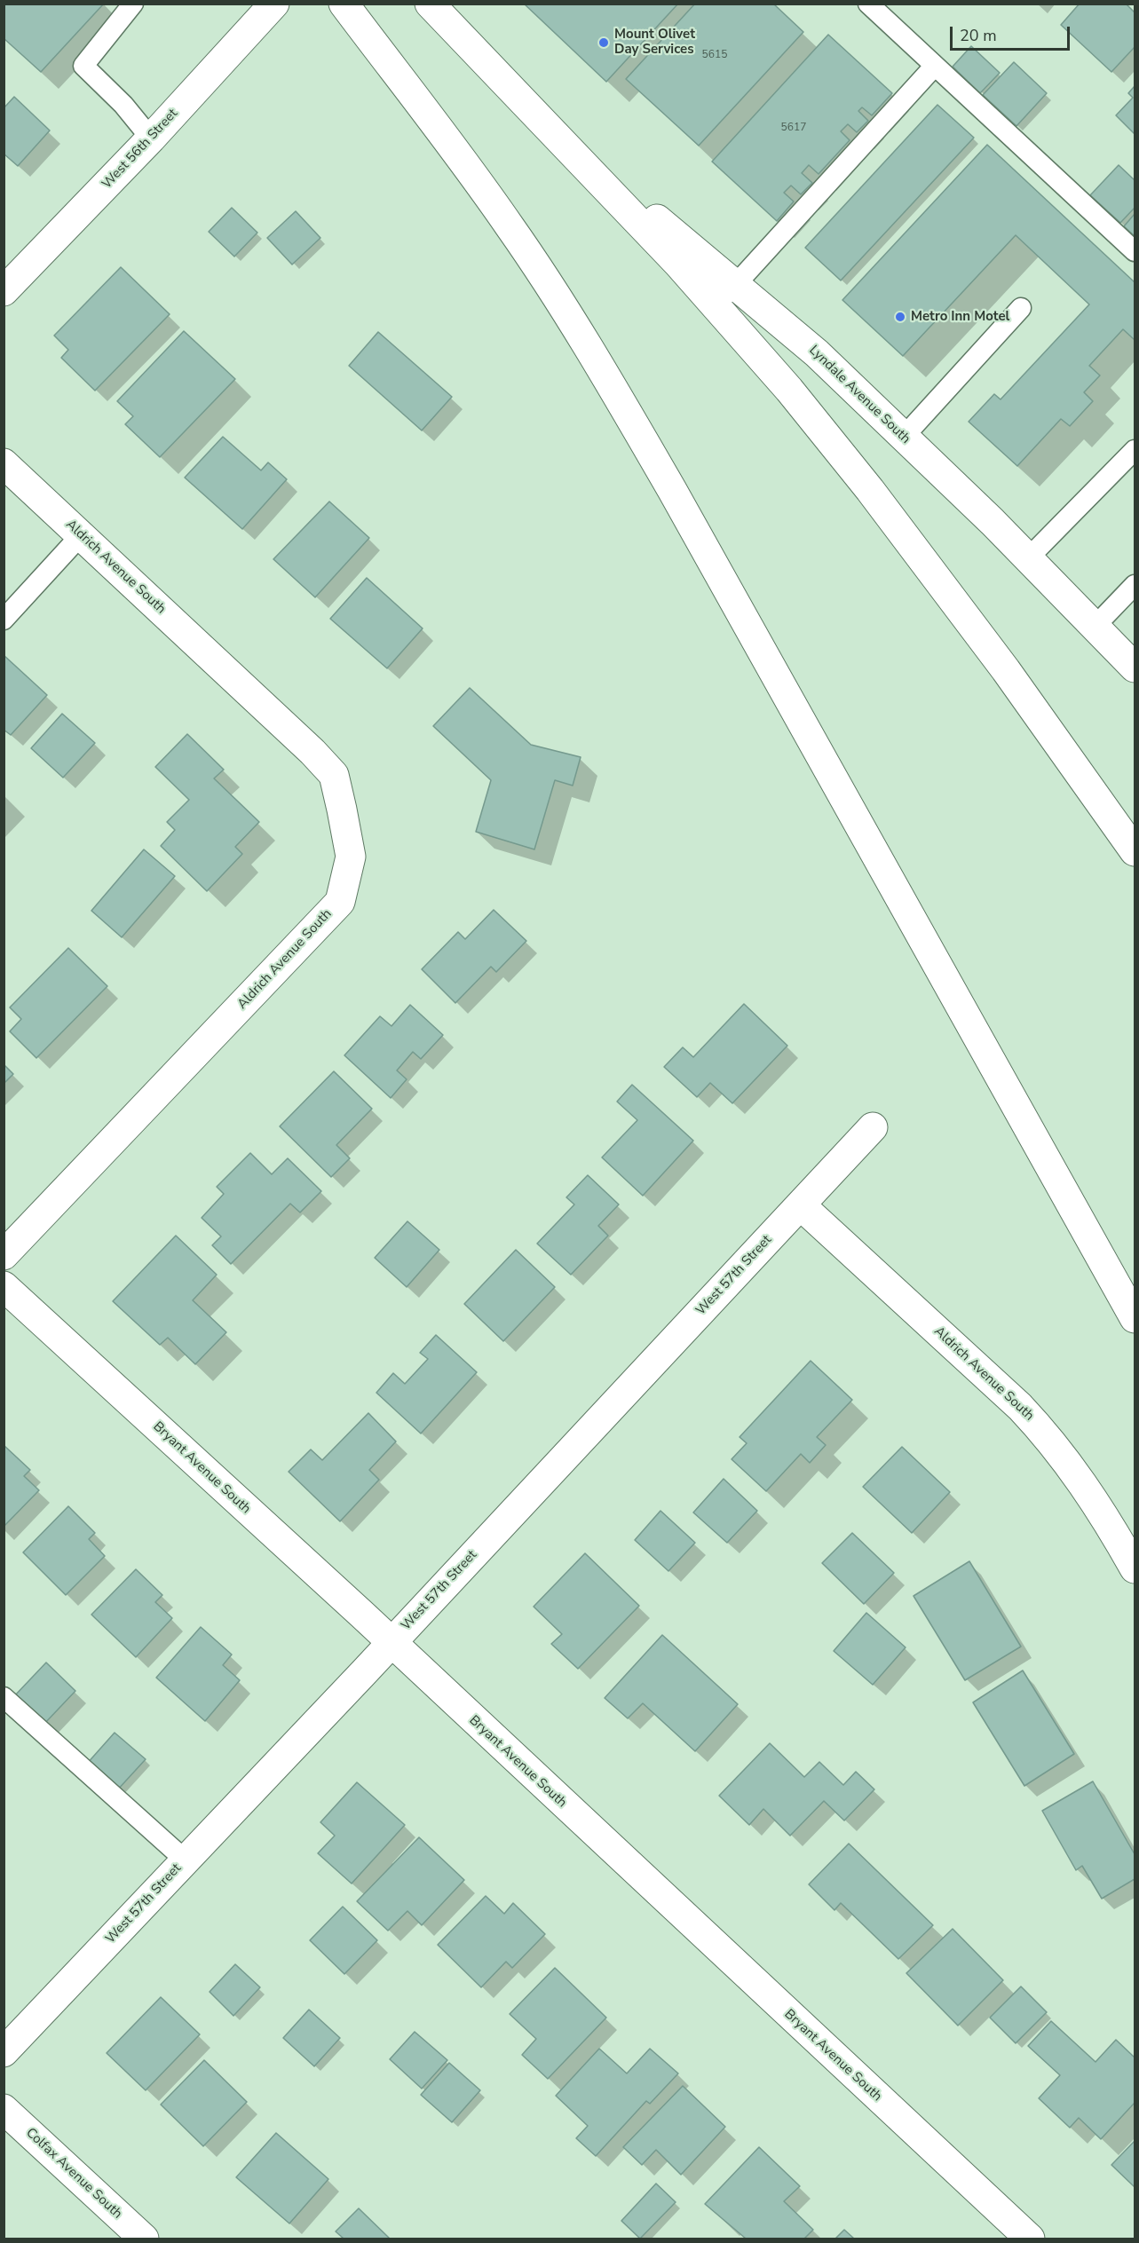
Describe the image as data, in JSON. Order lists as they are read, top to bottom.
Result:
{
  "streets": {
    "street": [
      "West 56th Street",
      "Lyndale Avenue South",
      "Aldrich Avenue South",
      "West 57th Street",
      "Bryant Avenue South",
      "Colfax Avenue South"
    ]
  },
  "crossings": [
    ["Aldrich Avenue South", "West 57th Street"],
    ["West 57th Street", "Bryant Avenue South"]
  ],
  "places": ["Mount Olivet Day Services", "Metro Inn Motel"],
  "house_numbers": ["5615", "5617"],
  "scale_bar": "20 m"
}
